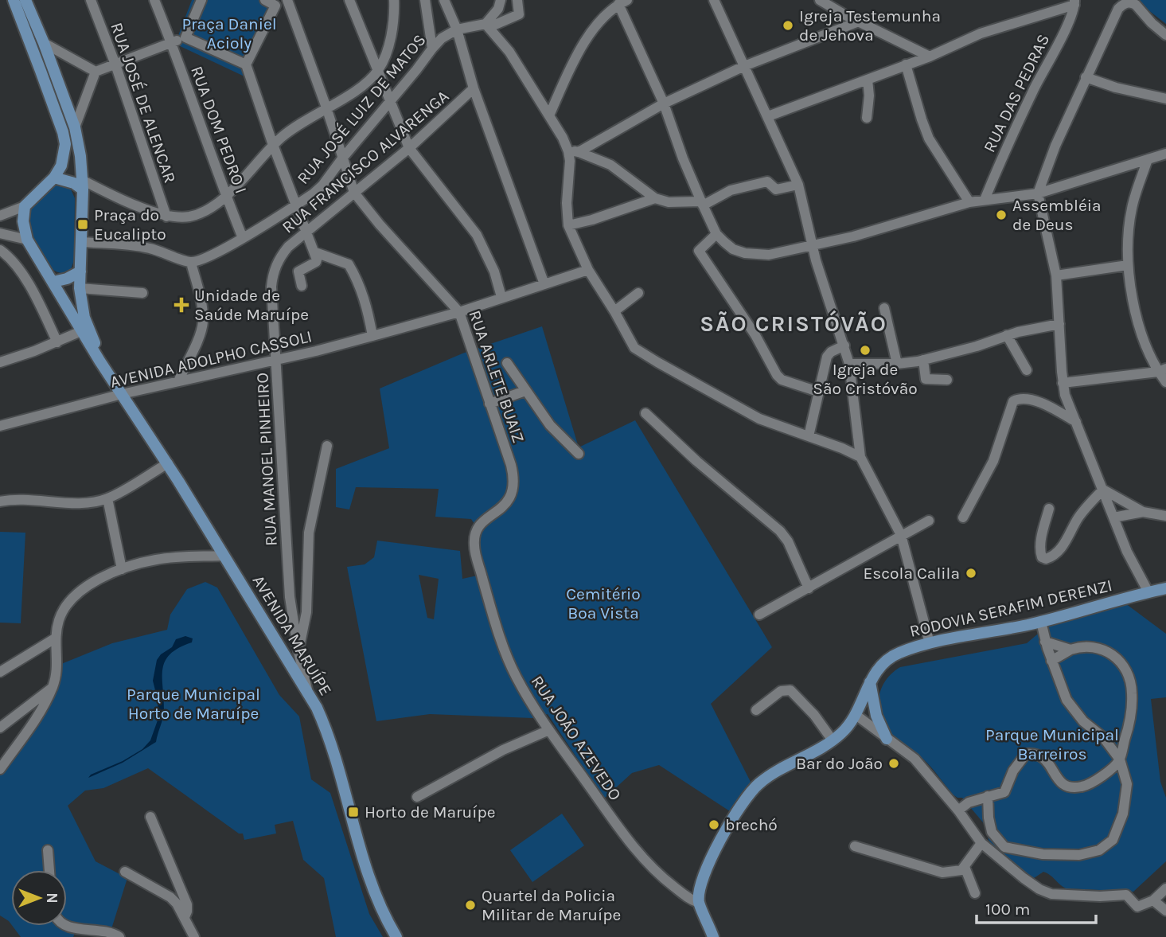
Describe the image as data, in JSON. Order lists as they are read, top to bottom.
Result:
{
  "streets": {
    "main road": ["RODOVIA SERAFIM DERENZI", "AVENIDA MARUÍPE"],
    "street": [
      "RUA DAS PEDRAS",
      "RUA JOSÉ DE ALENCAR",
      "RUA JOSÉ LUIZ DE MATOS",
      "RUA DOM PEDRO I",
      "RUA FRANCISCO ALVARENGA",
      "AVENIDA ADOLPHO CASSOLI",
      "RUA ARLETE BUAIZ",
      "RUA MANOEL PINHEIRO",
      "RUA JOÃO AZEVEDO"
    ]
  },
  "crossings": [
    ["RUA JOSÉ LUIZ DE MATOS", "RUA DOM PEDRO I"],
    ["RUA JOSÉ LUIZ DE MATOS", "AVENIDA ADOLPHO CASSOLI"],
    ["RUA JOSÉ LUIZ DE MATOS", "RUA ARLETE BUAIZ"],
    ["RUA JOSÉ LUIZ DE MATOS", "AVENIDA MARUÍPE"],
    ["RUA FRANCISCO ALVARENGA", "AVENIDA ADOLPHO CASSOLI"],
    ["RUA FRANCISCO ALVARENGA", "RUA ARLETE BUAIZ"],
    ["RUA FRANCISCO ALVARENGA", "RUA MANOEL PINHEIRO"],
    ["AVENIDA ADOLPHO CASSOLI", "RUA ARLETE BUAIZ"],
    ["AVENIDA ADOLPHO CASSOLI", "RUA MANOEL PINHEIRO"],
    ["AVENIDA ADOLPHO CASSOLI", "AVENIDA MARUÍPE"],
    ["RUA ARLETE BUAIZ", "RUA JOÃO AZEVEDO"],
    ["RUA MANOEL PINHEIRO", "AVENIDA MARUÍPE"],
    ["RODOVIA SERAFIM DERENZI", "RUA JOÃO AZEVEDO"]
  ],
  "districts": ["SÃO CRISTÓVÃO"],
  "parks": [
    "Praça Daniel Acioly",
    "Cemitério Boa Vista",
    "Parque Municipal Horto de Maruípe",
    "Parque Municipal Barreiros"
  ],
  "places": {
    "other": [
      "Igreja Testemunha de Jehova",
      "Assembléia de Deus",
      "Igreja de São Cristóvão",
      "Escola Calila",
      "Bar do João",
      "brechó",
      "Quartel da Policia Militar de Maruípe"
    ],
    "transit": ["Praça do Eucalipto", "Horto de Maruípe"],
    "health": ["Unidade de Saúde Maruípe"]
  },
  "scale_bar": "100 m",
  "north": "right"
}
